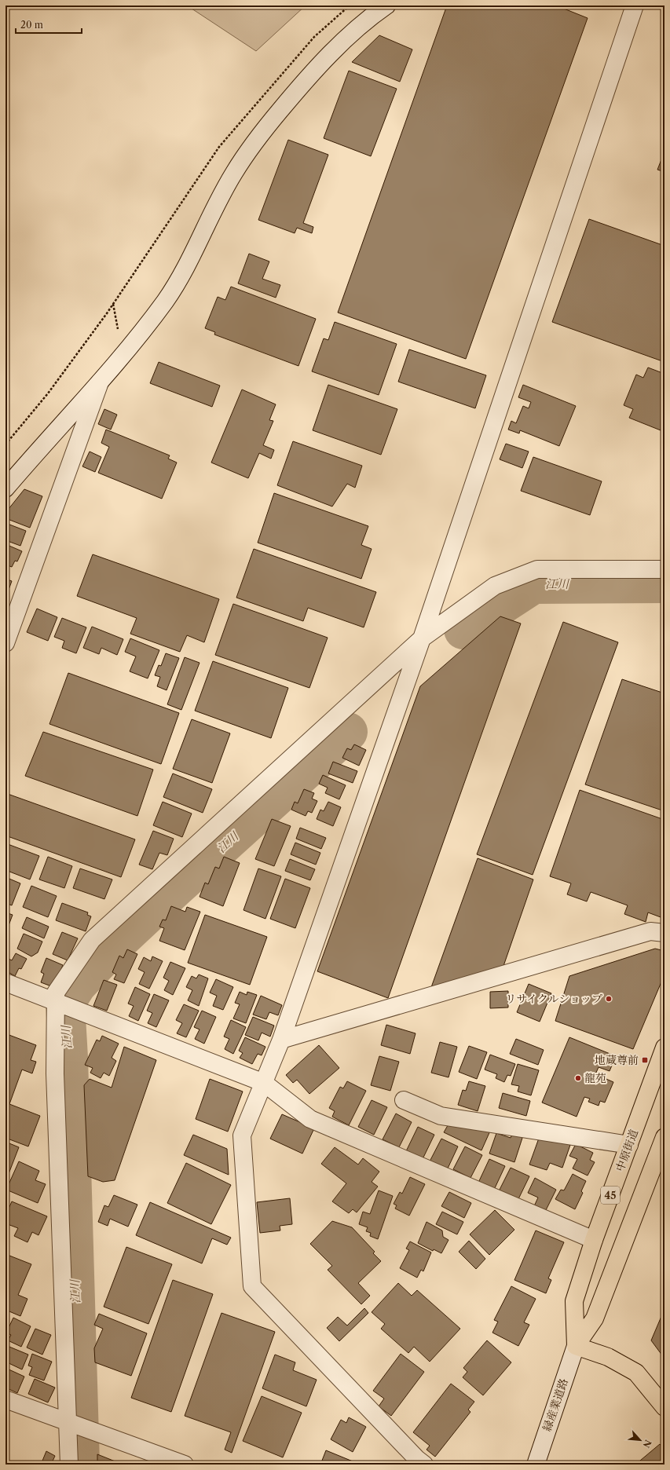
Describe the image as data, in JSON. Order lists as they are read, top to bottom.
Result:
{
  "streets": {
    "main road": ["中原街道", "45"],
    "street": ["緑産業道路"]
  },
  "crossings": [
    ["中原街道", "緑産業道路"]
  ],
  "water": ["江川"],
  "places": {
    "other": ["リサイクルショップ", "龍苑"],
    "transit": ["地蔵尊前"]
  },
  "scale_bar": "20 m",
  "north": "bottom right"
}
